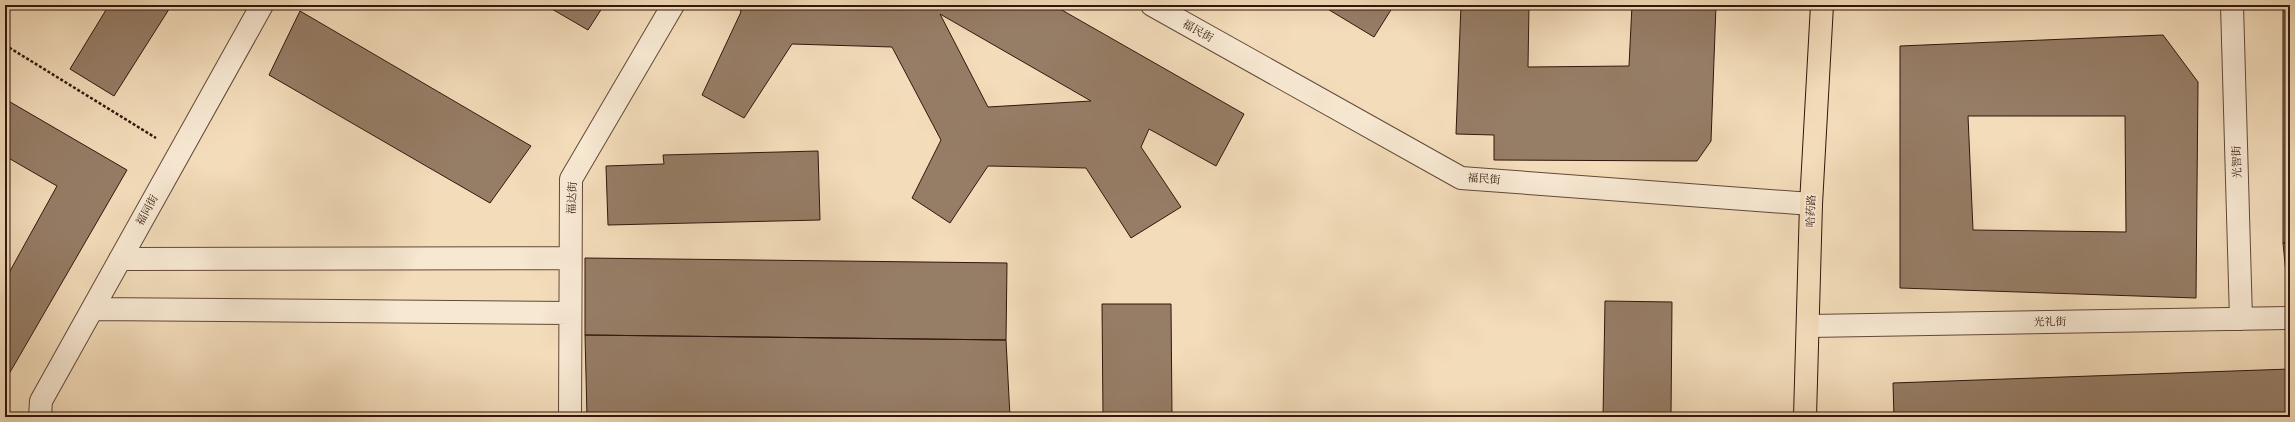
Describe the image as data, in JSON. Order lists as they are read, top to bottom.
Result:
{
  "streets": {
    "main road": ["哈药路"],
    "street": [
      "福民街",
      "光智街",
      "福达街",
      "福同街",
      "光礼街"
    ]
  },
  "crossings": [
    ["福民街", "哈药路"],
    ["光智街", "光礼街"],
    ["哈药路", "光礼街"]
  ]
}
